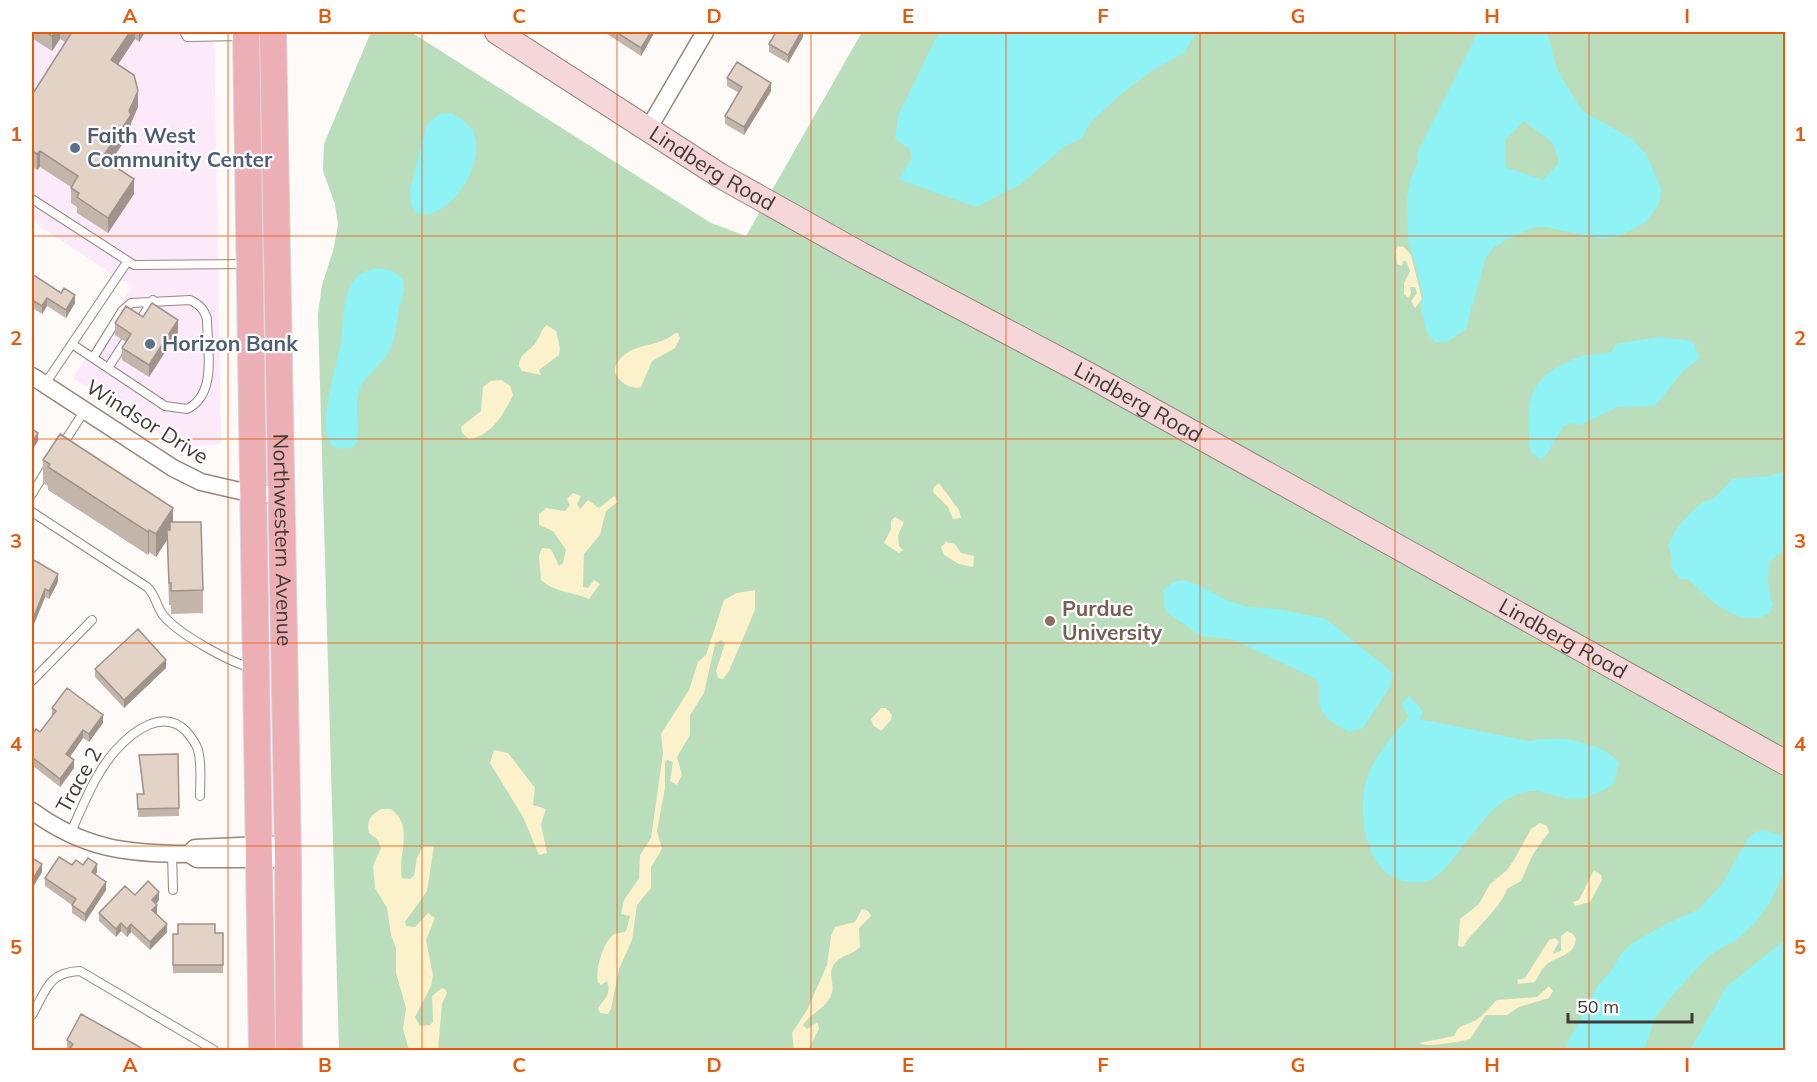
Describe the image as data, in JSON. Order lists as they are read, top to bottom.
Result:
{
  "streets": {
    "main road": ["Lindberg Road", "Northwestern Avenue"],
    "street": ["Windsor Drive"],
    "lane": ["Trace 2"]
  },
  "crossings": [
    ["Windsor Drive", "Northwestern Avenue"]
  ],
  "places": ["Faith West Community Center", "Horizon Bank", "Purdue University"],
  "scale_bar": "50 m",
  "grid": {
    "columns": [
      "A",
      "B",
      "C",
      "D",
      "E",
      "F",
      "G",
      "H",
      "I"
    ],
    "rows": [
      "1",
      "2",
      "3",
      "4",
      "5"
    ]
  }
}
